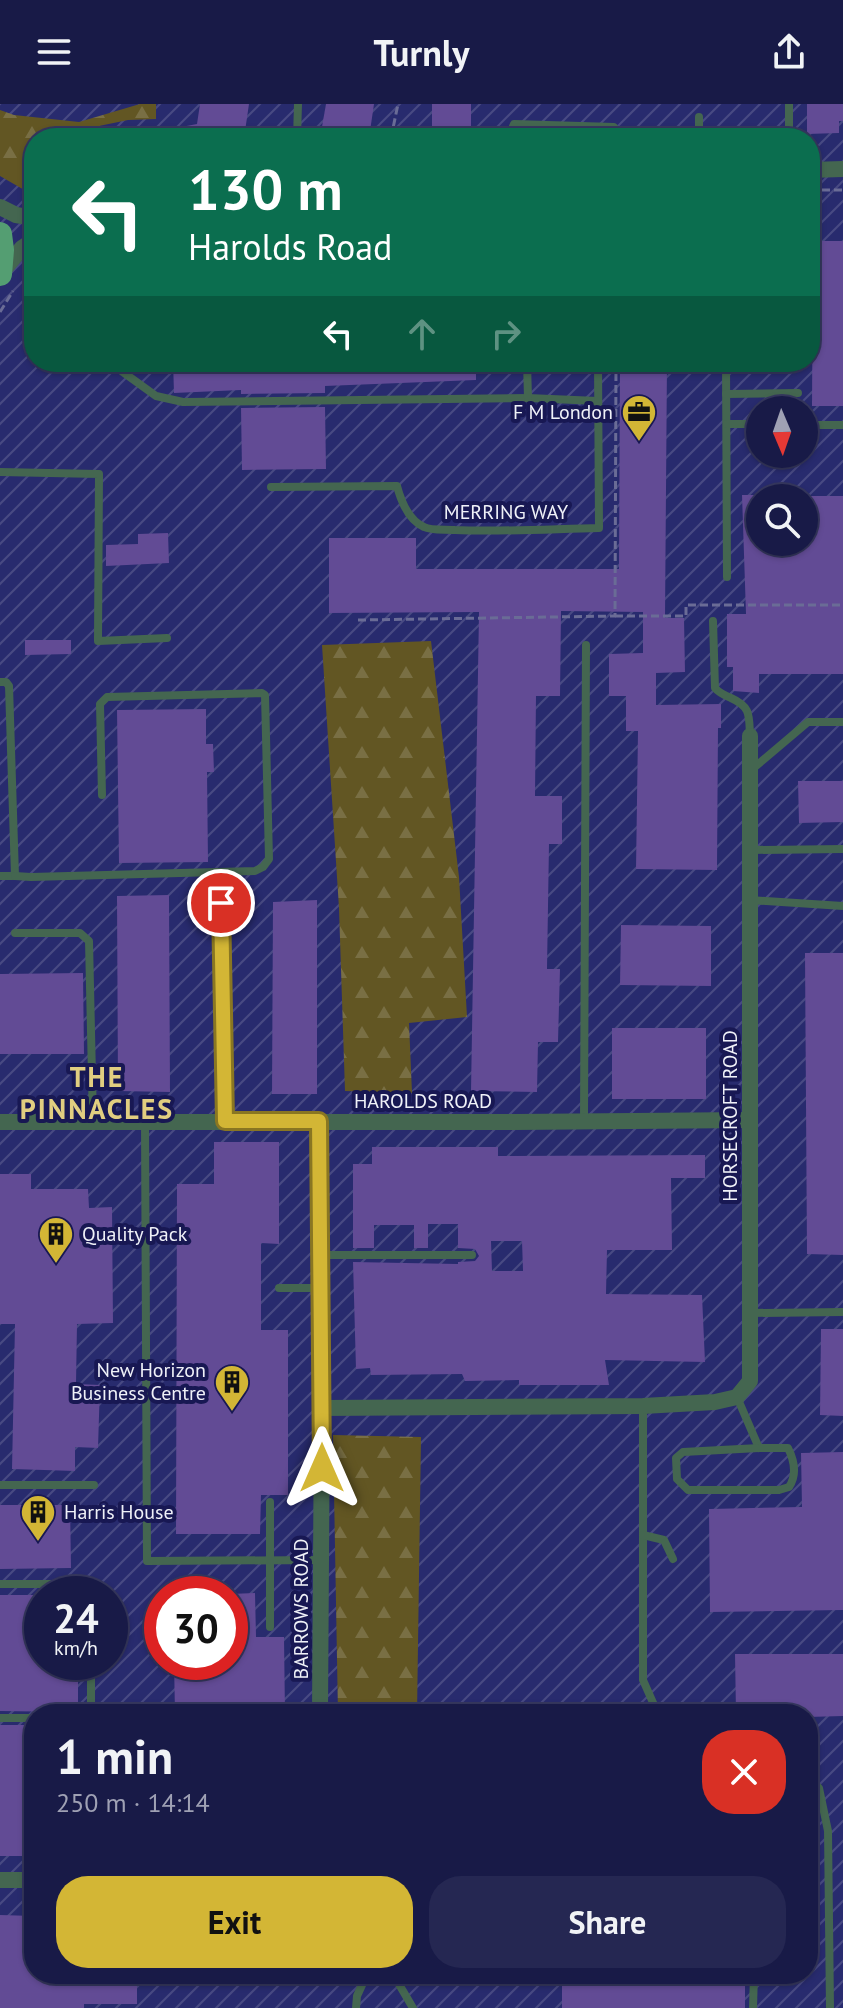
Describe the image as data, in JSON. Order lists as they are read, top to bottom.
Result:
{
  "streets": {
    "street": ["HAROLDS ROAD", "HORSECROFT ROAD", "BARROWS ROAD"],
    "lane": ["MERRING WAY"]
  },
  "crossings": [
    ["HAROLDS ROAD", "HORSECROFT ROAD"],
    ["HAROLDS ROAD", "BARROWS ROAD"]
  ],
  "districts": ["THE PINNACLES"],
  "places": {
    "office": ["F M London"],
    "building": ["Quality Pack", "New Horizon Business Centre", "Harris House"]
  },
  "north": "bottom",
  "page": {
    "header": "Turnly",
    "turn": ["130 m", "Harolds Road"],
    "speed": "24 km/h",
    "limit": "30",
    "heading": ["1 min", "250 m · 14:14"],
    "buttons": ["Exit", "Share"]
  }
}
